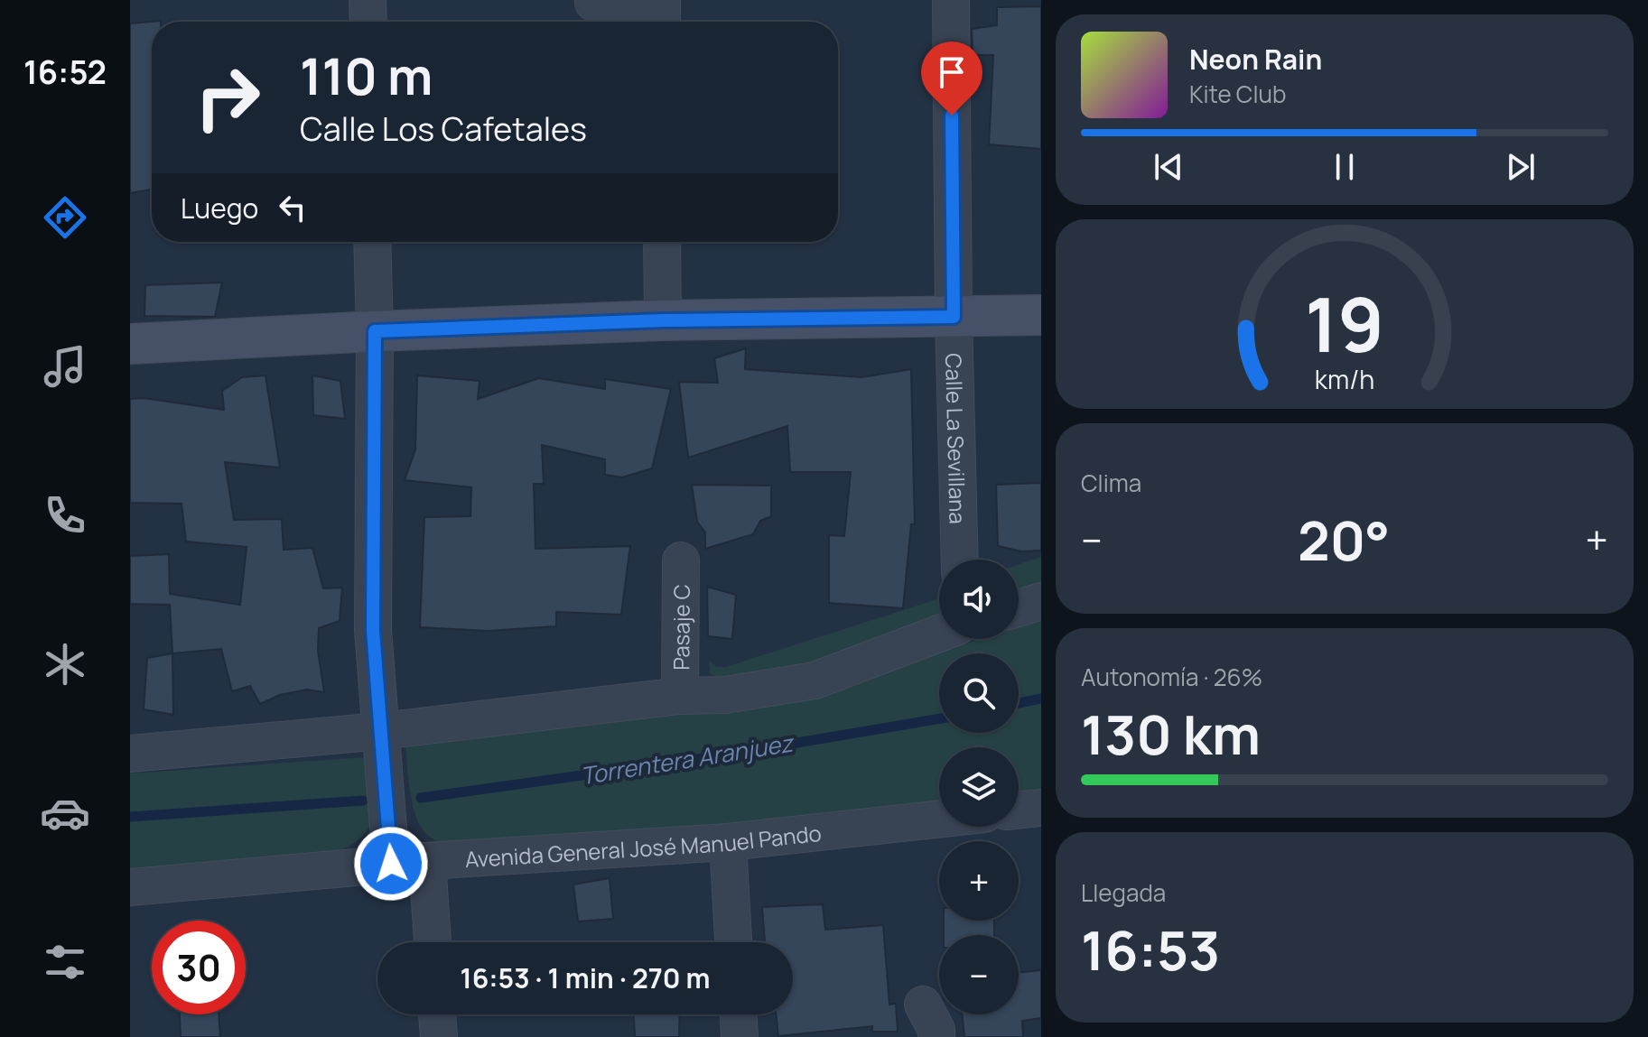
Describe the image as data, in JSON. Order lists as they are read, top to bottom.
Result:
{
  "streets": {
    "street": ["Calle La Sevillana", "Pasaje C", "Avenida General José Manuel Pando"]
  },
  "water": ["Torrentera Aranjuez"],
  "page": {
    "tabs": "16:52",
    "turn": ["110 m", "Calle Los Cafetales"],
    "song": ["Neon Rain", "Kite Club"],
    "then": "Luego",
    "tile": [
      "Clima",
      ["Autonomía · 26%", "130 km"],
      ["Llegada", "16:53"]
    ],
    "heat": ["−", "20°", "+"],
    "map_buttons": ["+", "−"],
    "limit": "30",
    "trip": "16:53 · 1 min · 270 m",
    "gauge": ["19", "km/h"]
  }
}
